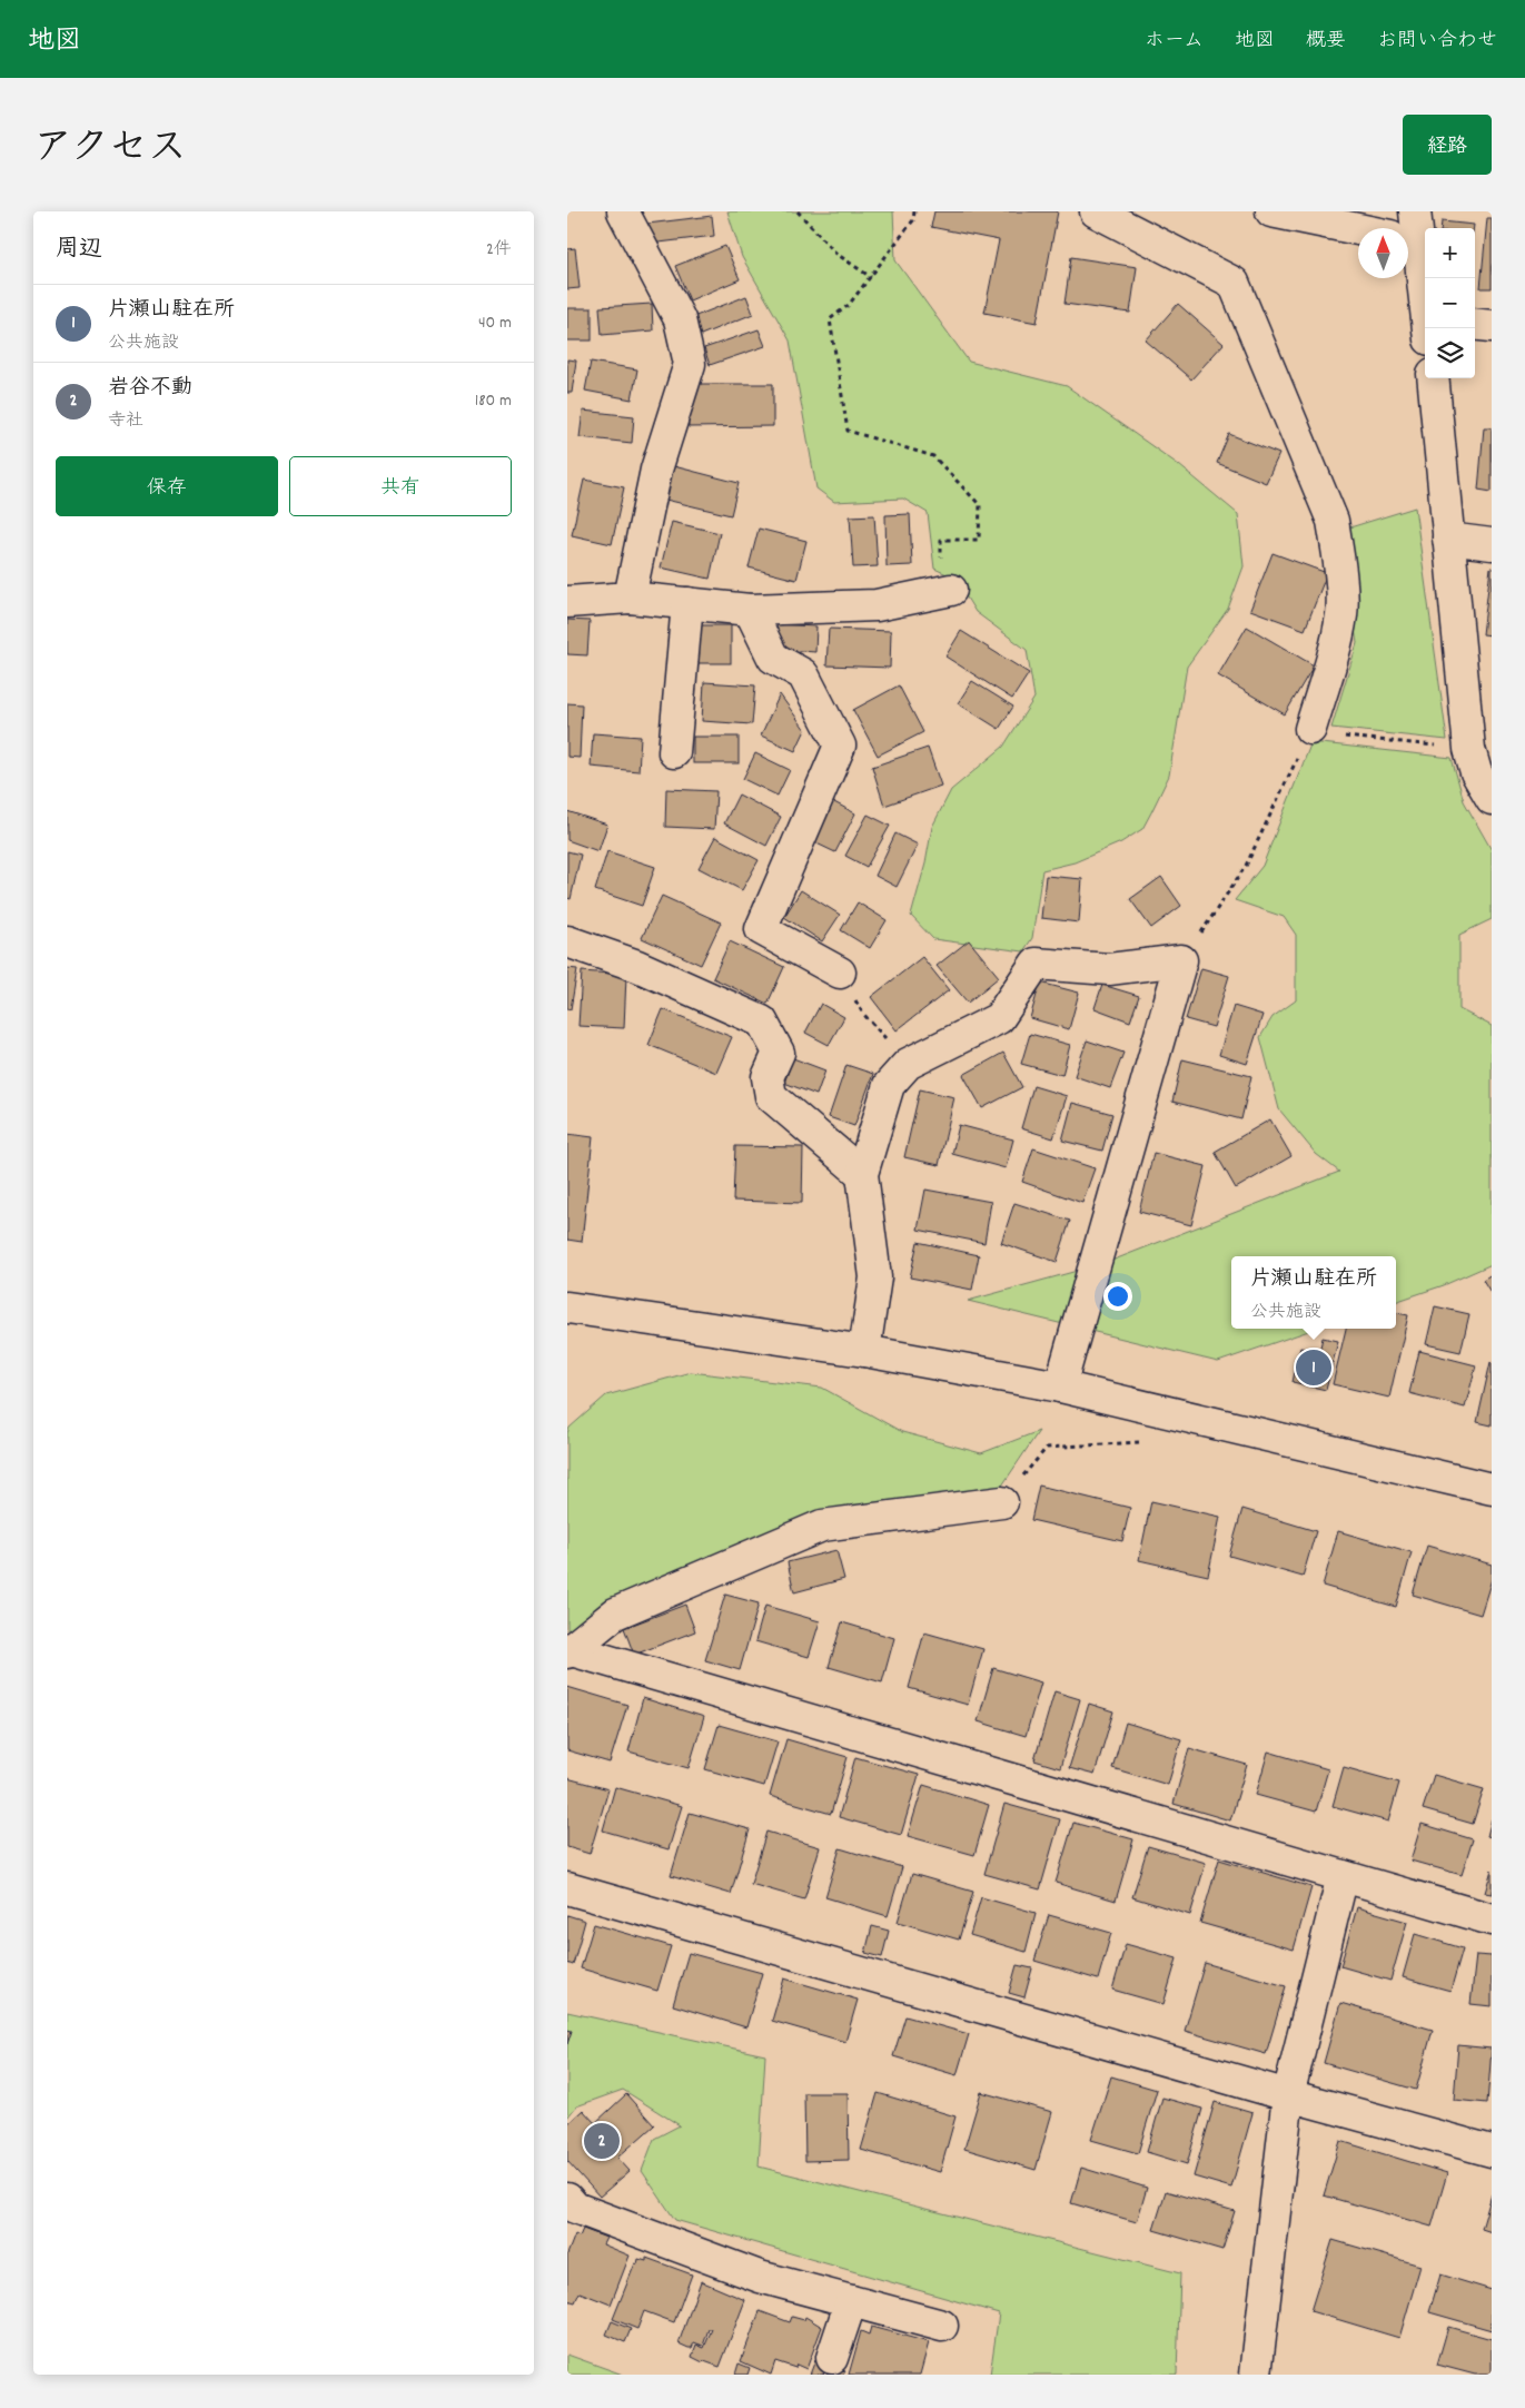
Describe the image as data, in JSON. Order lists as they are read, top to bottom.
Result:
{
  "north": "top",
  "page": {
    "header": "地図",
    "nav": [
      "ホーム",
      "地図",
      "概要",
      "お問い合わせ"
    ],
    "title": "アクセス",
    "buttons": [
      "経路",
      ["保存", "共有"]
    ],
    "heading": ["周辺", "2件"],
    "map_buttons": ["+", "−"],
    "list": [
      {
        "mark": "1",
        "name": "片瀬山駐在所",
        "note": "公共施設",
        "value": "40 m"
      },
      {
        "mark": "2",
        "name": "岩谷不動",
        "note": "寺社",
        "value": "180 m"
      }
    ],
    "popup": ["片瀬山駐在所", "公共施設"],
    "pins": ["1", "2"]
  }
}
